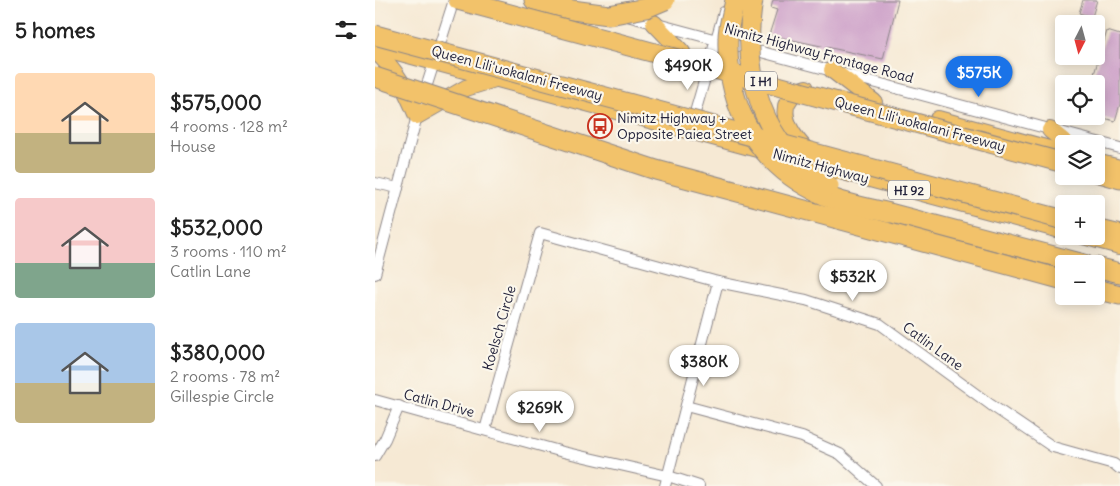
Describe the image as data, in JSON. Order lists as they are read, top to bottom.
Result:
{
  "streets": {
    "highway": ["Queen Liliʻuokalani Freeway", "I H1"],
    "main road": ["Nimitz Highway", "HI 92"],
    "street": [
      "Nimitz Highway Frontage Road",
      "Koelsch Circle",
      "Catlin Lane",
      "Catlin Drive"
    ]
  },
  "crossings": [
    ["Koelsch Circle", "Catlin Lane"],
    ["Koelsch Circle", "Catlin Drive"]
  ],
  "places": {
    "bus stop": ["Nimitz Highway + Opposite Paiea Street"]
  },
  "north": "bottom",
  "page": {
    "heading": "5 homes",
    "map_buttons": ["+", "−"],
    "price": [
      "$490K",
      "$575K",
      "$532K",
      "$380K",
      "$269K"
    ],
    "list": [
      {
        "name": "$575,000",
        "note": "4 rooms · 128 m² · House"
      },
      {
        "name": "$532,000",
        "note": "3 rooms · 110 m² · Catlin Lane"
      },
      {
        "name": "$380,000",
        "note": "2 rooms · 78 m² · Gillespie Circle"
      }
    ]
  }
}
